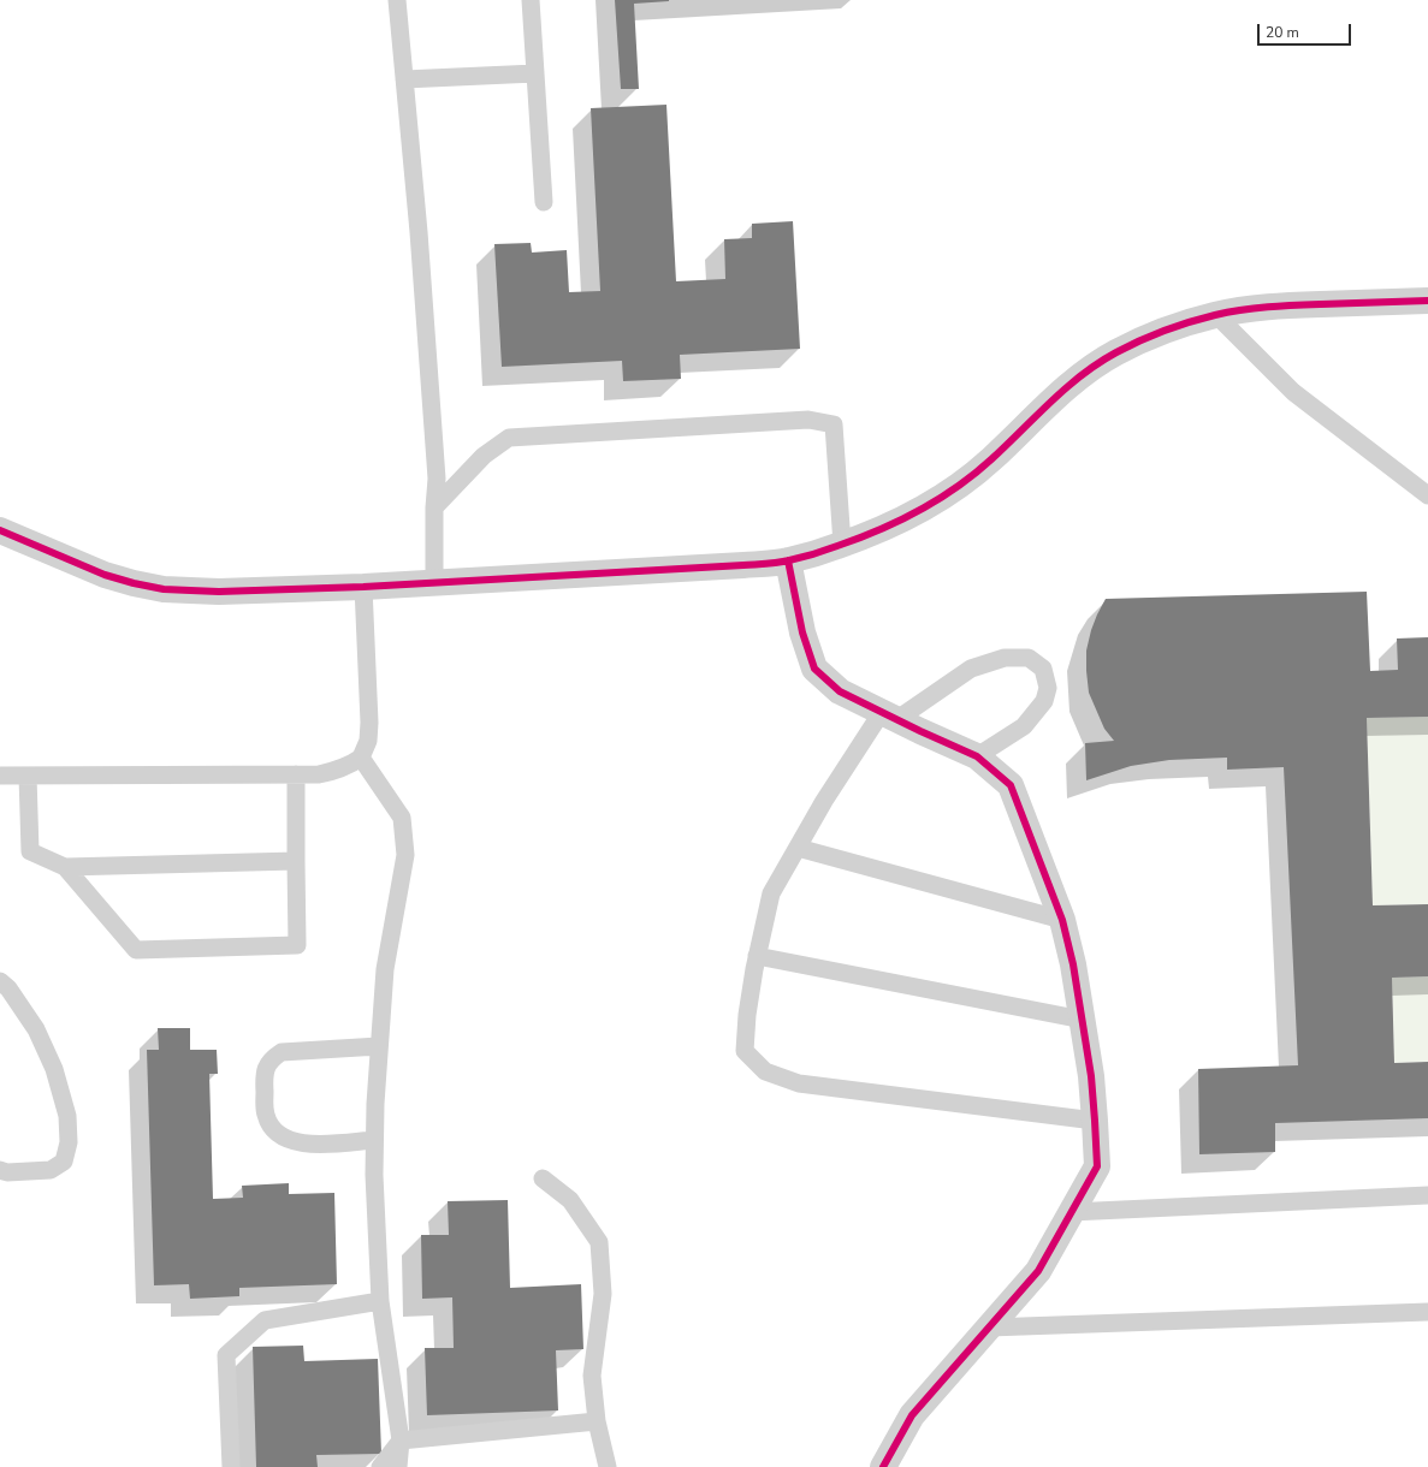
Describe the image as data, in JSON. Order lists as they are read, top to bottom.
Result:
{
  "scale_bar": "20 m"
}
